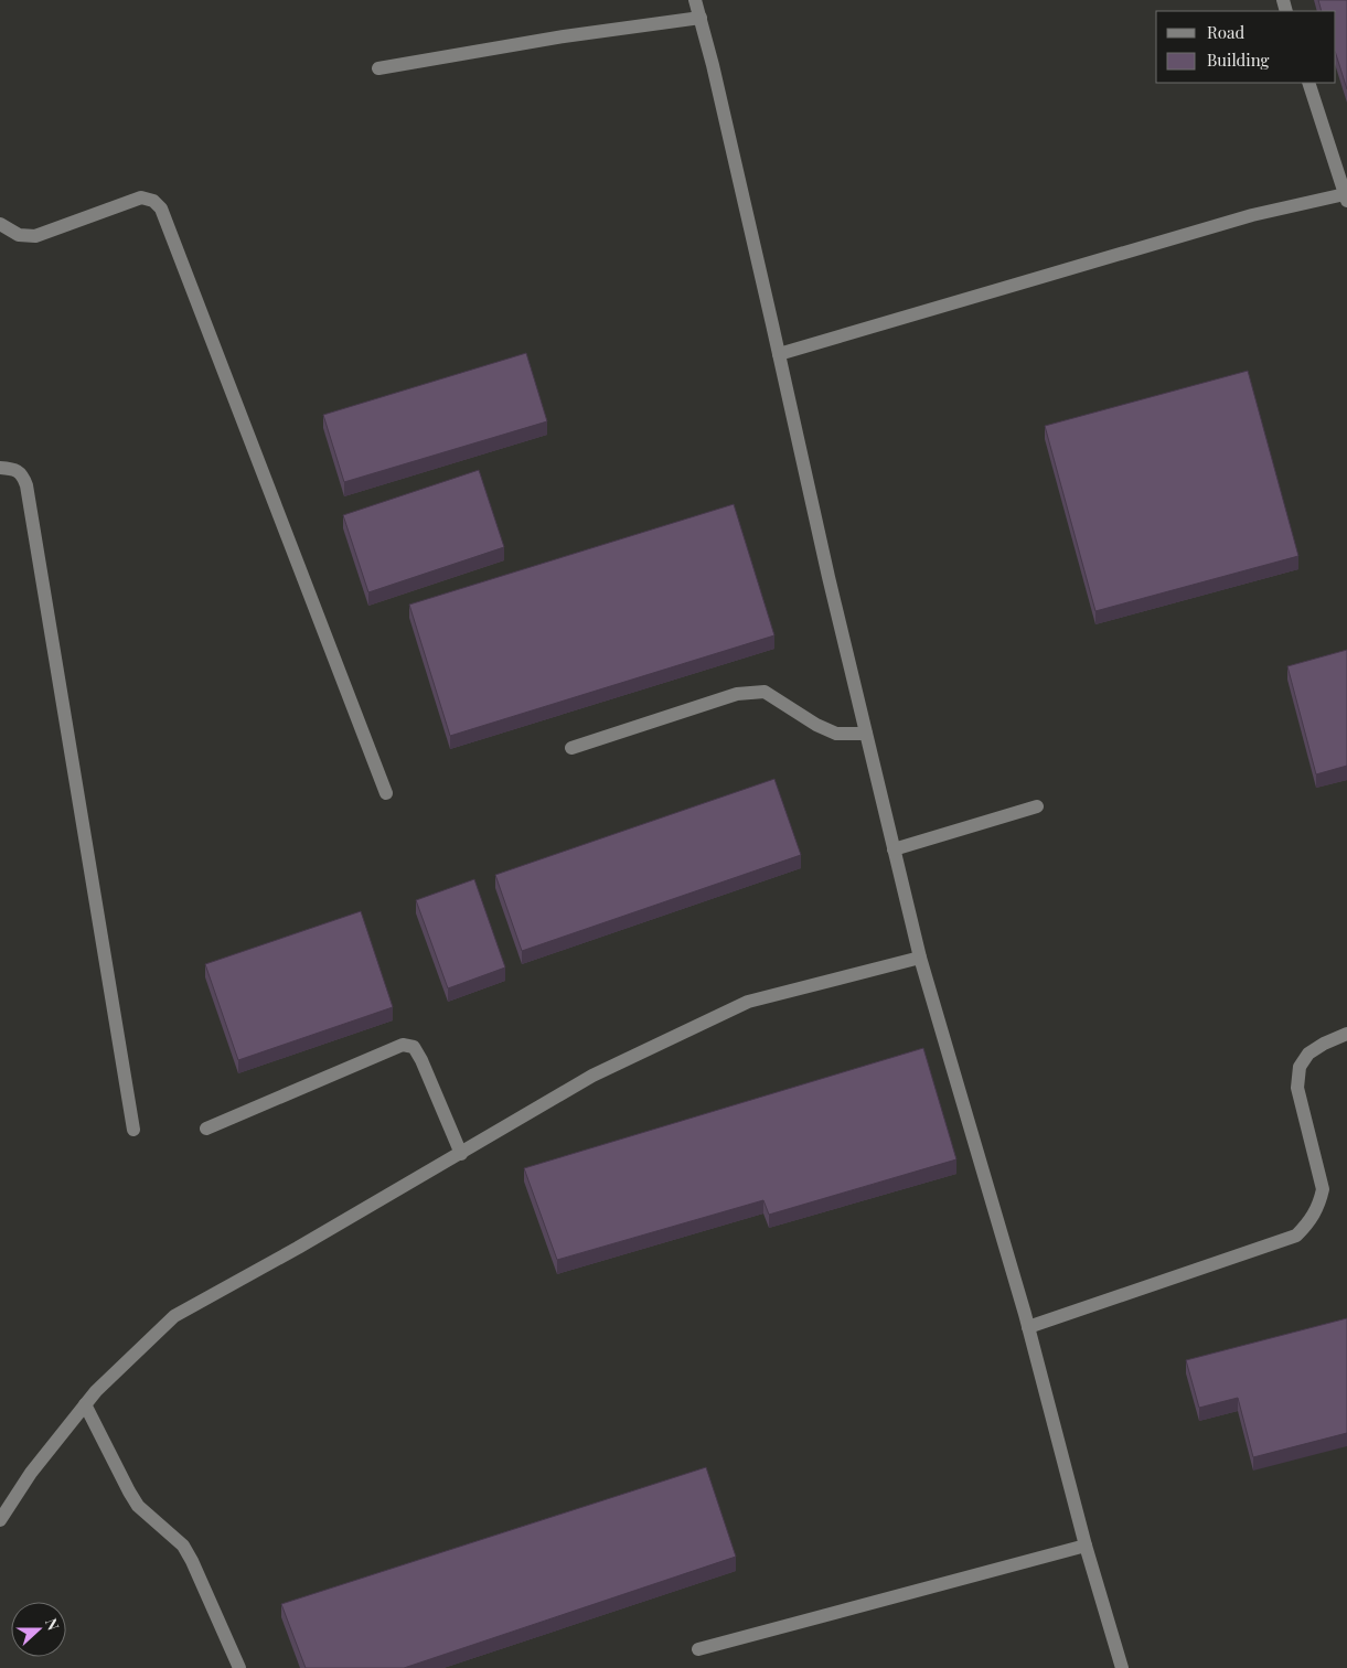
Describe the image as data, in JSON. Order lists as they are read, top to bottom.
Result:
{
  "legend": ["Road", "Building"],
  "north": "right"
}
